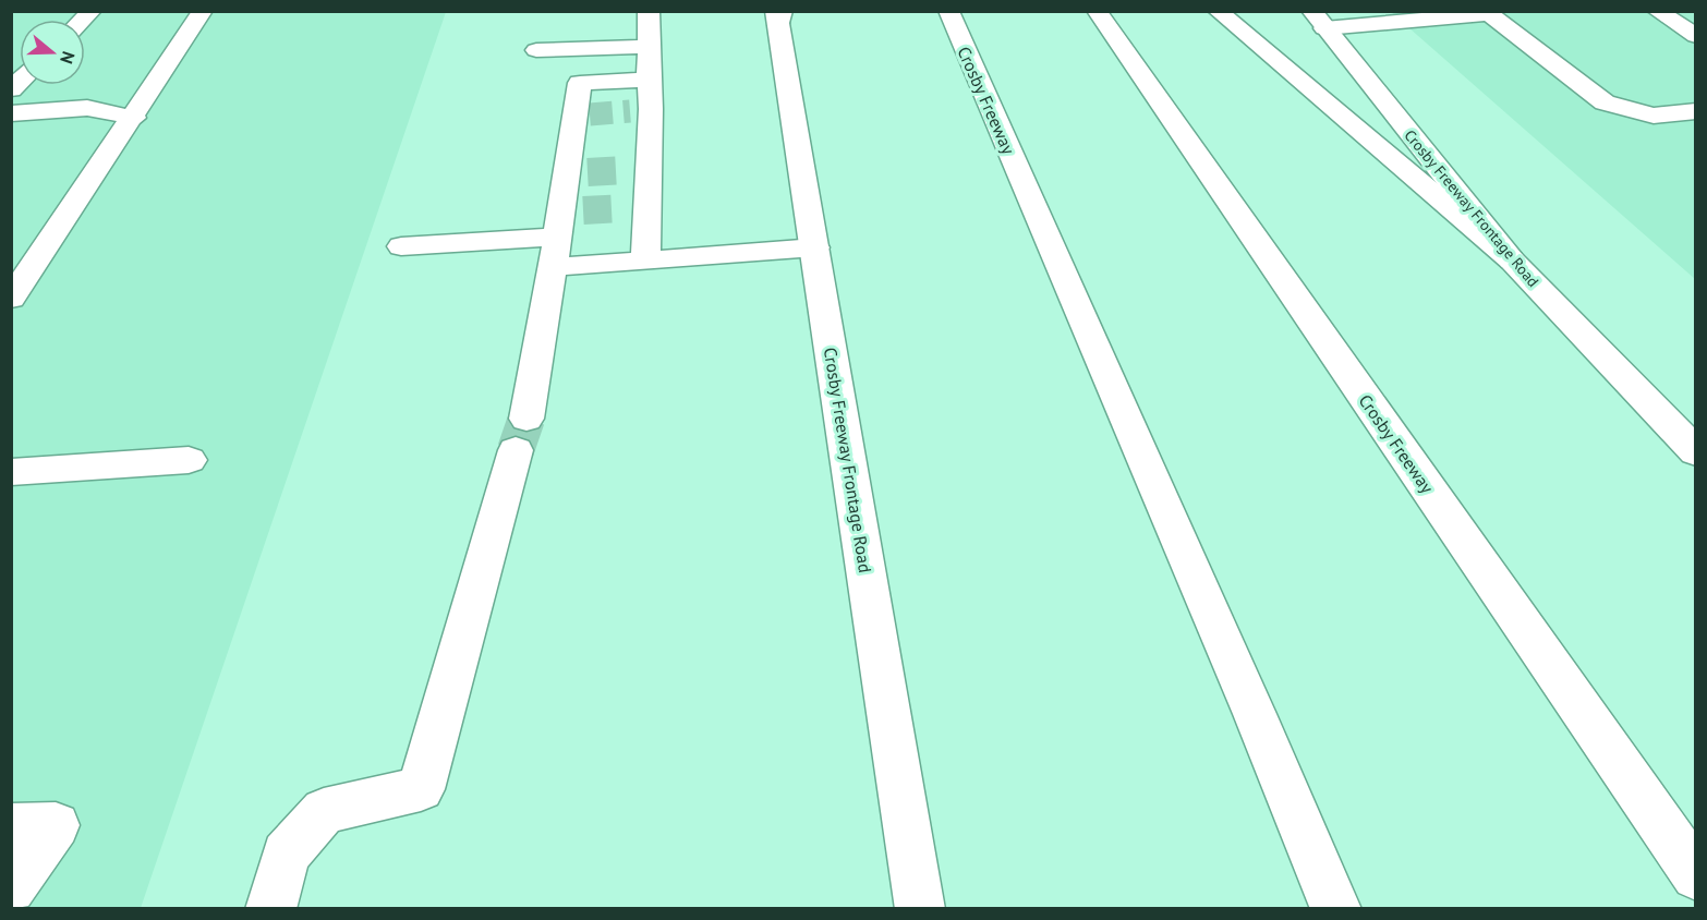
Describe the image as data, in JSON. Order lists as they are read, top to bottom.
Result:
{
  "streets": {
    "main road": ["Crosby Freeway", "Crosby Freeway Frontage Road"]
  },
  "north": "right"
}
